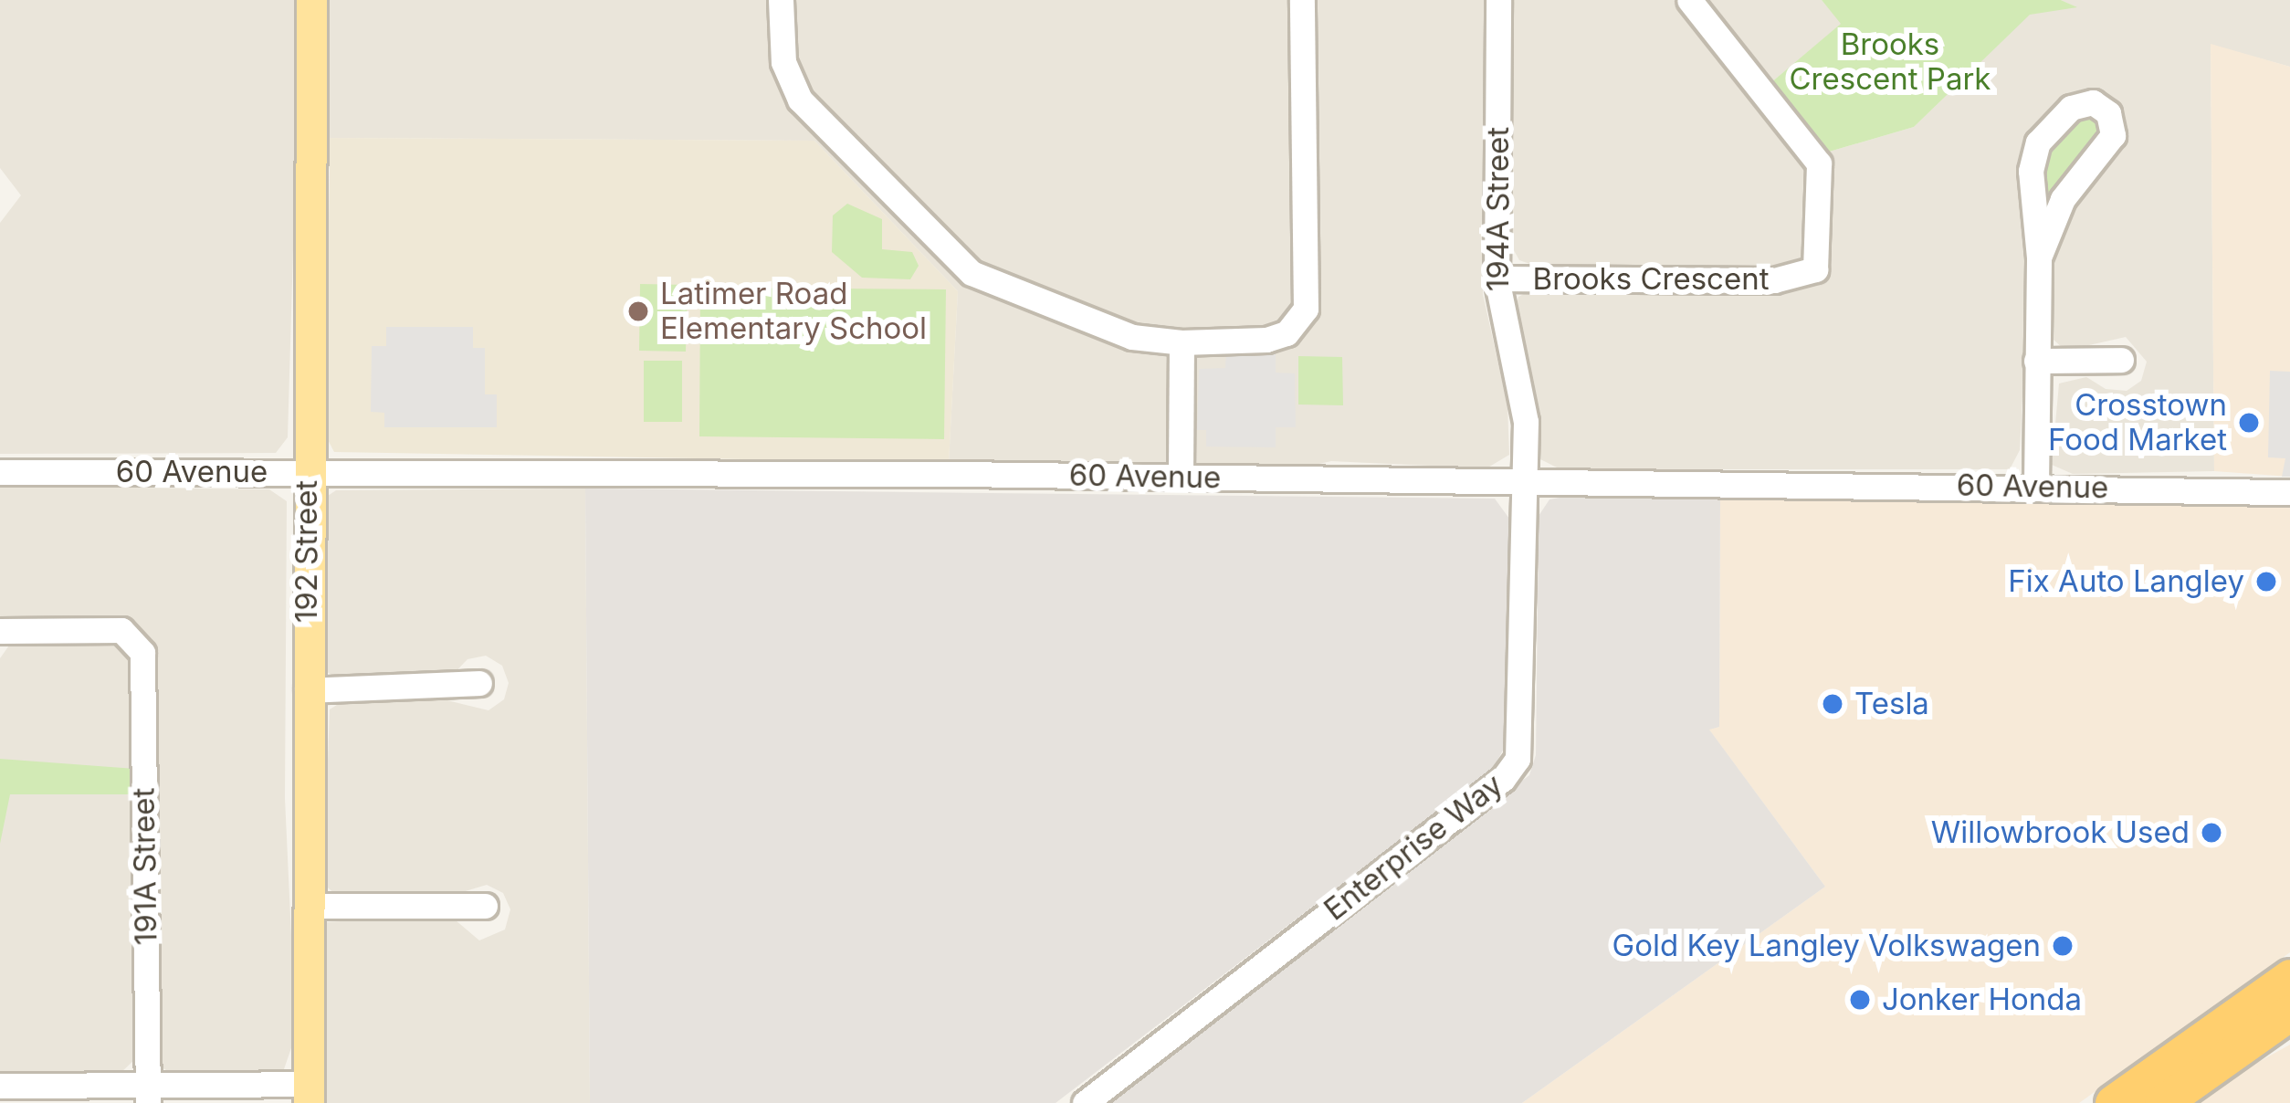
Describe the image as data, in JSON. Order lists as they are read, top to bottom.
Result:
{
  "streets": {
    "main road": ["192 Street"],
    "street": [
      "194A Street",
      "Brooks Crescent",
      "60 Avenue",
      "Enterprise Way",
      "191A Street"
    ]
  },
  "crossings": [
    ["194A Street", "Brooks Crescent"],
    ["194A Street", "60 Avenue"],
    ["194A Street", "Enterprise Way"],
    ["60 Avenue", "192 Street"],
    ["60 Avenue", "Enterprise Way"]
  ],
  "parks": ["Brooks Crescent Park"],
  "places": [
    "Latimer Road Elementary School",
    "Crosstown Food Market",
    "Fix Auto Langley",
    "Tesla",
    "Willowbrook Used",
    "Gold Key Langley Volkswagen",
    "Jonker Honda"
  ]
}
